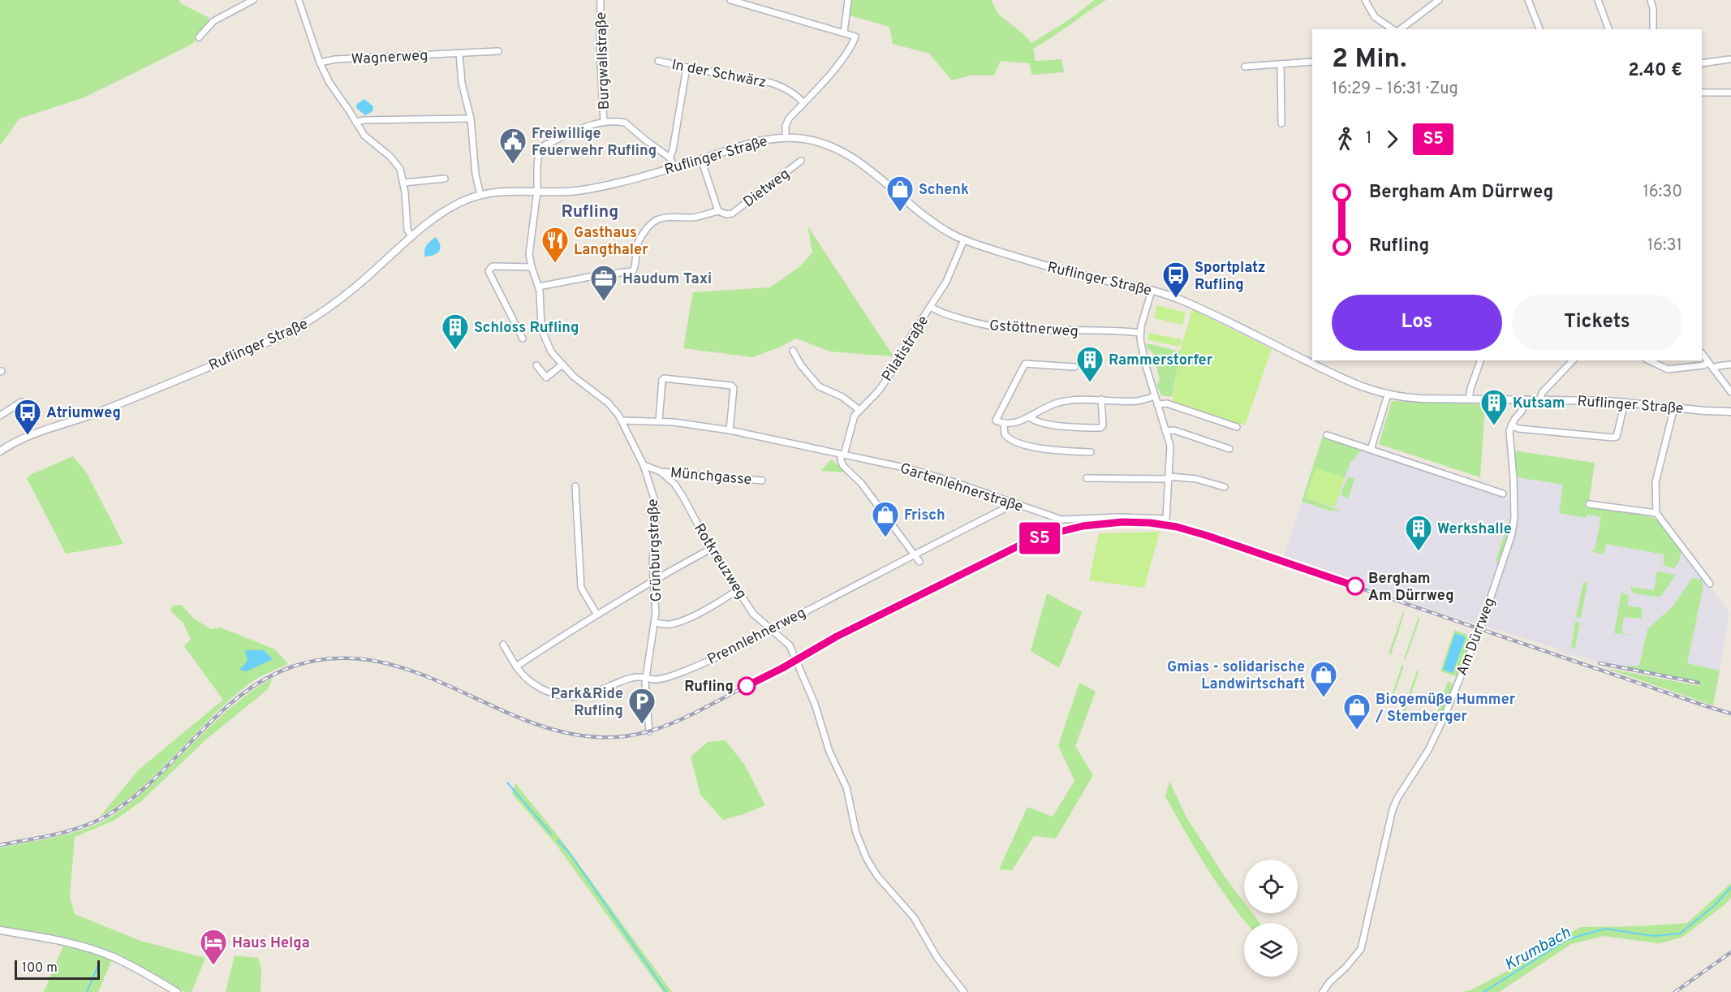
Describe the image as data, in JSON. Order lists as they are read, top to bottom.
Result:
{
  "streets": {
    "street": [
      "Wagnerweg",
      "Burgwallstraße",
      "In der Schwärz",
      "Ruflinger Straße",
      "Dietweg",
      "Gstöttnerweg",
      "Pilatistraße",
      "Münchgasse",
      "Gartenlehnerstraße",
      "Grünburgstraße",
      "Rotkreuzweg",
      "Prennlehnerweg",
      "Am Dürrweg"
    ]
  },
  "crossings": [
    ["Burgwallstraße", "Grünburgstraße"],
    ["Ruflinger Straße", "Pilatistraße"],
    ["Ruflinger Straße", "Grünburgstraße"],
    ["Gstöttnerweg", "Pilatistraße"],
    ["Pilatistraße", "Gartenlehnerstraße"],
    ["Münchgasse", "Rotkreuzweg"],
    ["Gartenlehnerstraße", "Grünburgstraße"],
    ["Gartenlehnerstraße", "Prennlehnerweg"],
    ["Grünburgstraße", "Rotkreuzweg"],
    ["Grünburgstraße", "Prennlehnerweg"],
    ["Rotkreuzweg", "Prennlehnerweg"]
  ],
  "districts": ["Rufling"],
  "water": ["Krumbach"],
  "places": {
    "public building": ["Freiwillige Feuerwehr Rufling"],
    "shop": [
      "Schenk",
      "Frisch",
      "Gmias - solidarische Landwirtschaft",
      "Biogemüße Hummer / Stemberger"
    ],
    "restaurant": ["Gasthaus Langthaler"],
    "bus stop": ["Sportplatz Rufling", "Atriumweg"],
    "office": ["Haudum Taxi"],
    "building": [
      "Schloss Rufling",
      "Rammerstorfer",
      "Kutsam",
      "Werkshalle"
    ],
    "other": ["Bergham Am Dürrweg", "Rufling"],
    "parking": ["Park&Ride Rufling"],
    "hotel": ["Haus Helga"]
  },
  "scale_bar": "100 m",
  "page": {
    "on_map": "S5",
    "heading": ["2 Min.", "16:29 – 16:31 · Zug", "2.40 €"],
    "legs": ["1", "S5"],
    "list": [
      {
        "name": "Bergham Am Dürrweg",
        "value": "16:30"
      },
      {
        "name": "Rufling",
        "value": "16:31"
      }
    ],
    "buttons": ["Los", "Tickets"],
    "scale": "100 m"
  }
}
